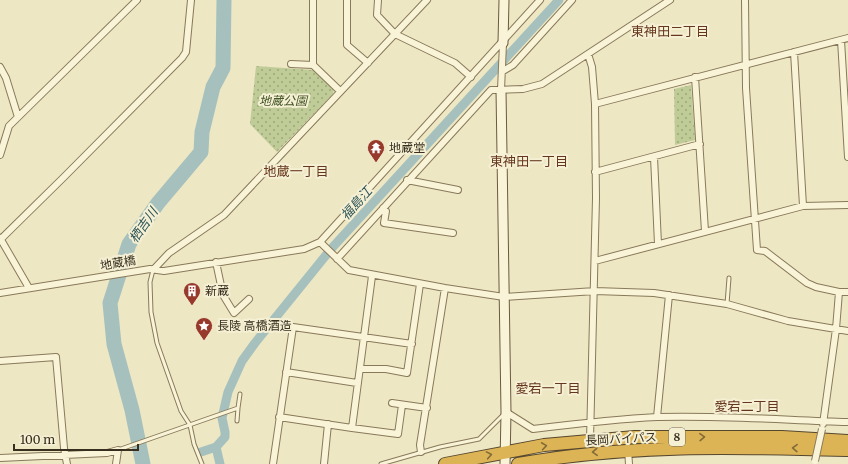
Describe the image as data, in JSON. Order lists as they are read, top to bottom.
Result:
{
  "streets": {
    "highway": ["8", "長岡バイパス"],
    "street": ["地蔵橋"]
  },
  "districts": [
    "東神田二丁目",
    "東神田一丁目",
    "地蔵一丁目",
    "愛宕一丁目",
    "愛宕二丁目"
  ],
  "water": ["福島江", "栖吉川"],
  "parks": ["地蔵公園"],
  "places": {
    "temple": ["地蔵堂"],
    "building": ["新蔵"],
    "place": ["長陵 高橋酒造"]
  },
  "scale_bar": "100 m"
}
